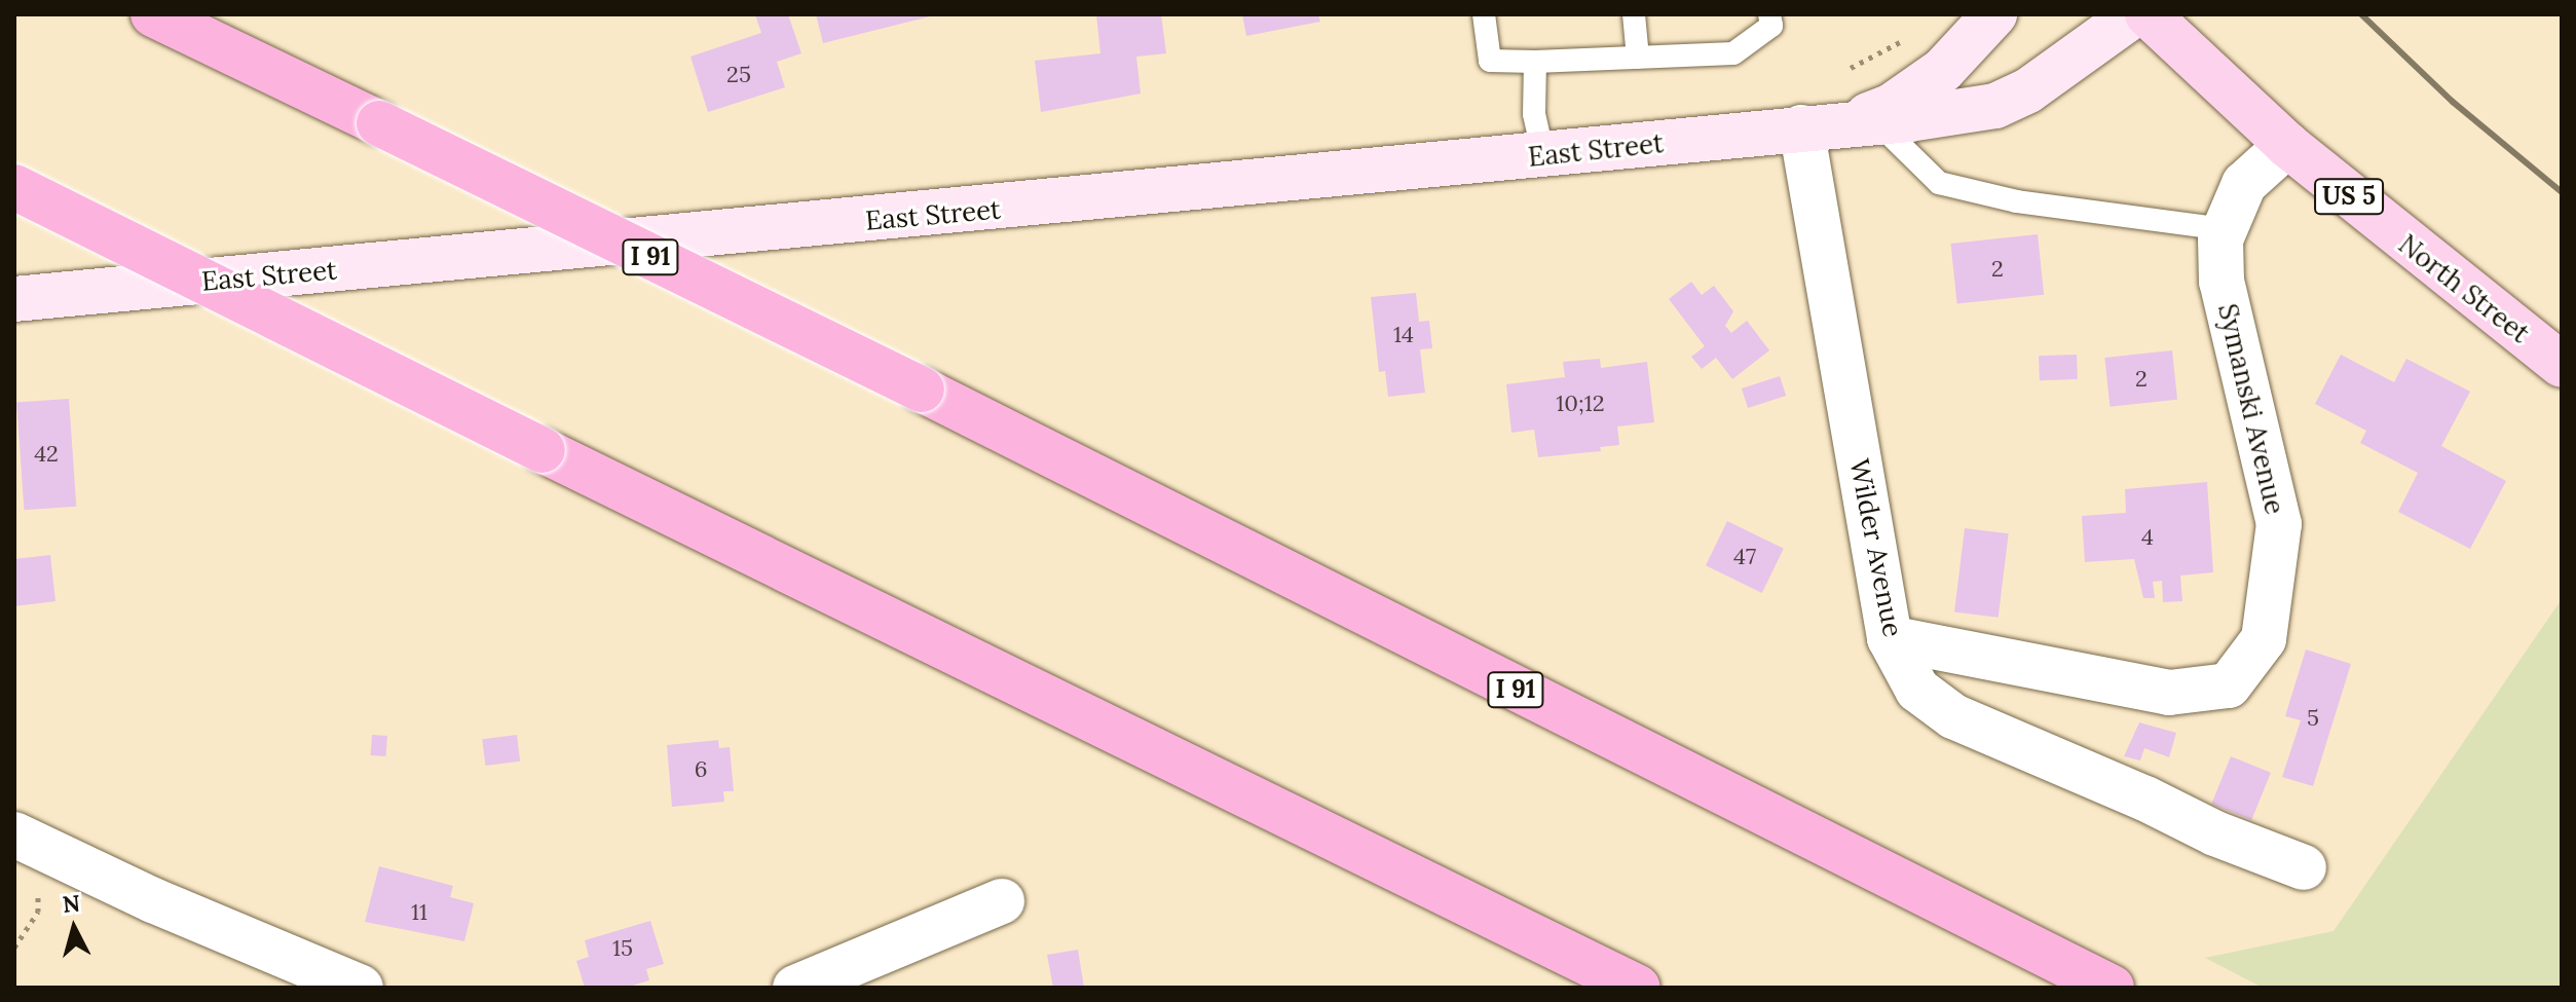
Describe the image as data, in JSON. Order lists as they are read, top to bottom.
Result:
{
  "streets": {
    "highway": ["I 91"],
    "main road": ["East Street", "US 5", "North Street"],
    "street": ["Symanski Avenue", "Wilder Avenue"]
  },
  "crossings": [
    ["East Street", "Wilder Avenue"],
    ["North Street", "Symanski Avenue"],
    ["Symanski Avenue", "Wilder Avenue"]
  ],
  "house_numbers": [
    "25",
    "2",
    "14",
    "2",
    "10;12",
    "42",
    "4",
    "47",
    "5",
    "6",
    "11",
    "15"
  ],
  "north": "top"
}
